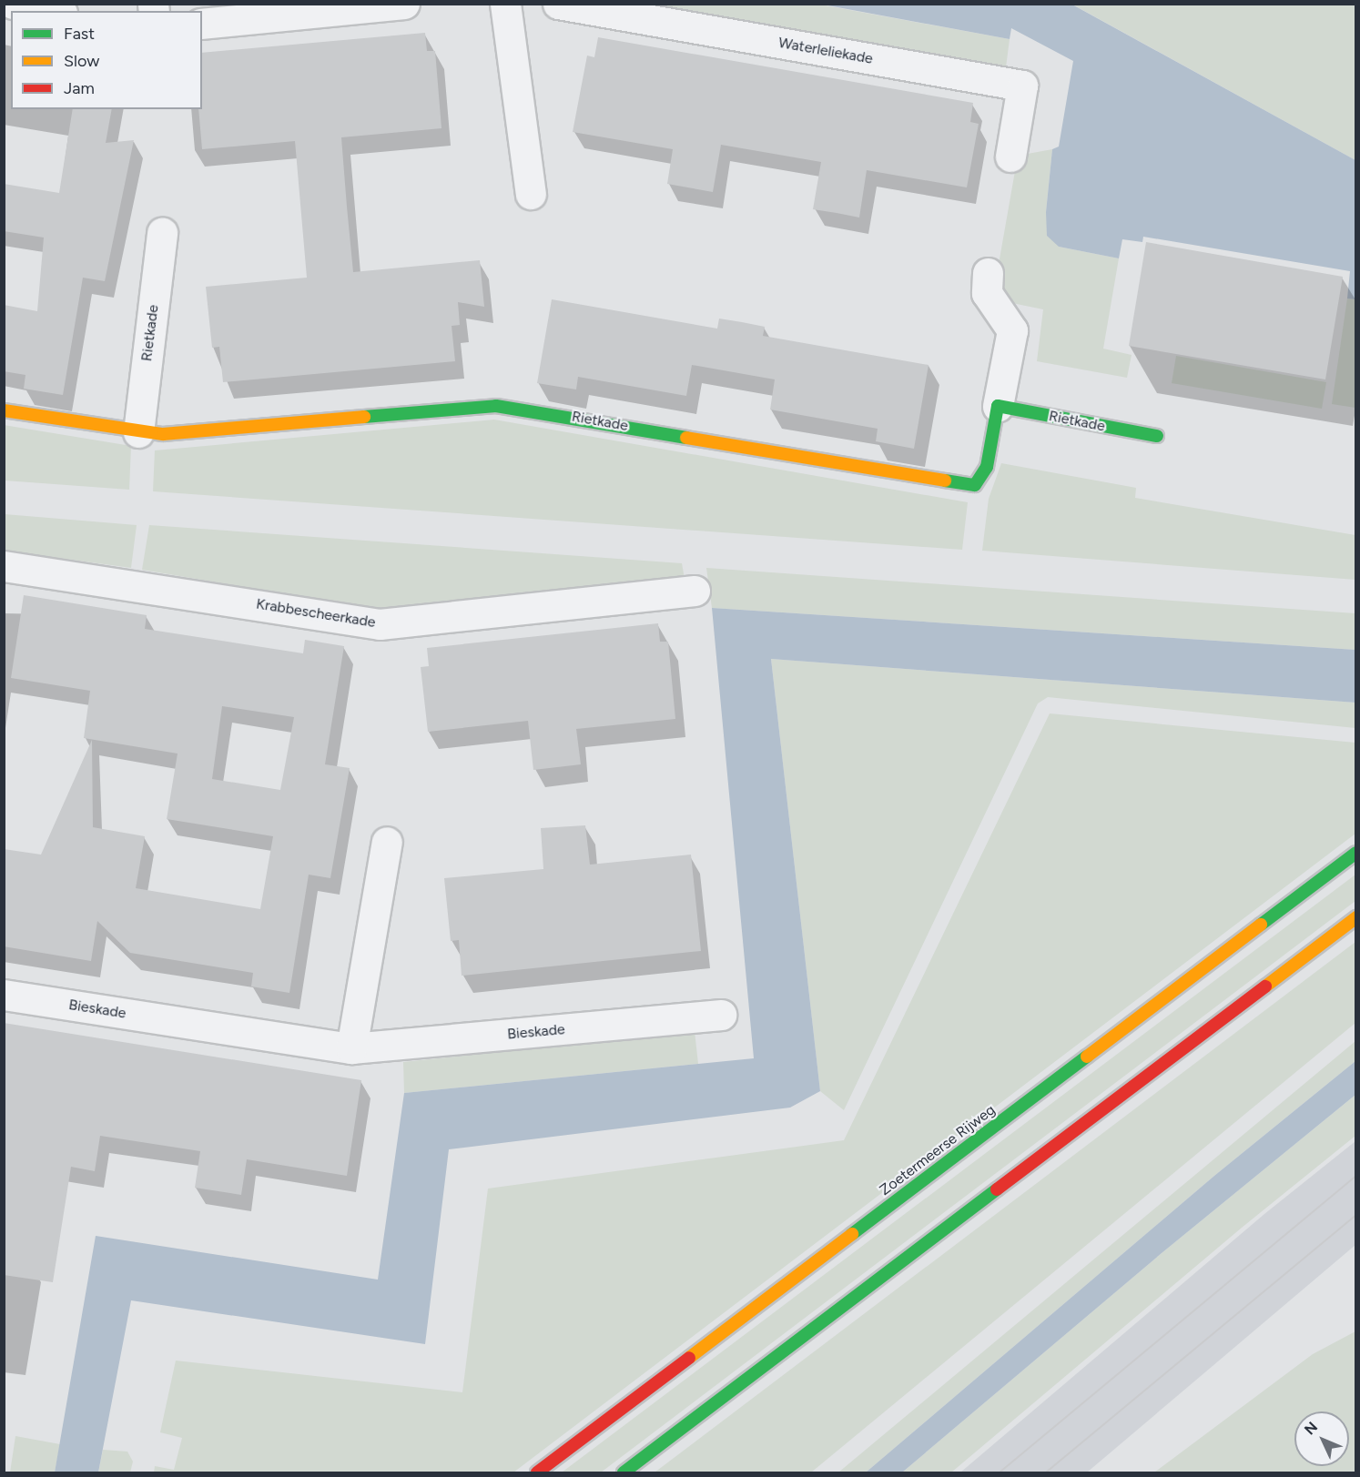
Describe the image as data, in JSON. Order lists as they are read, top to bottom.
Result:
{
  "streets": {
    "main road": ["Rietkade", "Zoetermeerse Rijweg"],
    "street": ["Waterleliekade", "Krabbescheerkade", "Bieskade"]
  },
  "legend": ["Fast", "Slow", "Jam"],
  "north": "top left"
}
